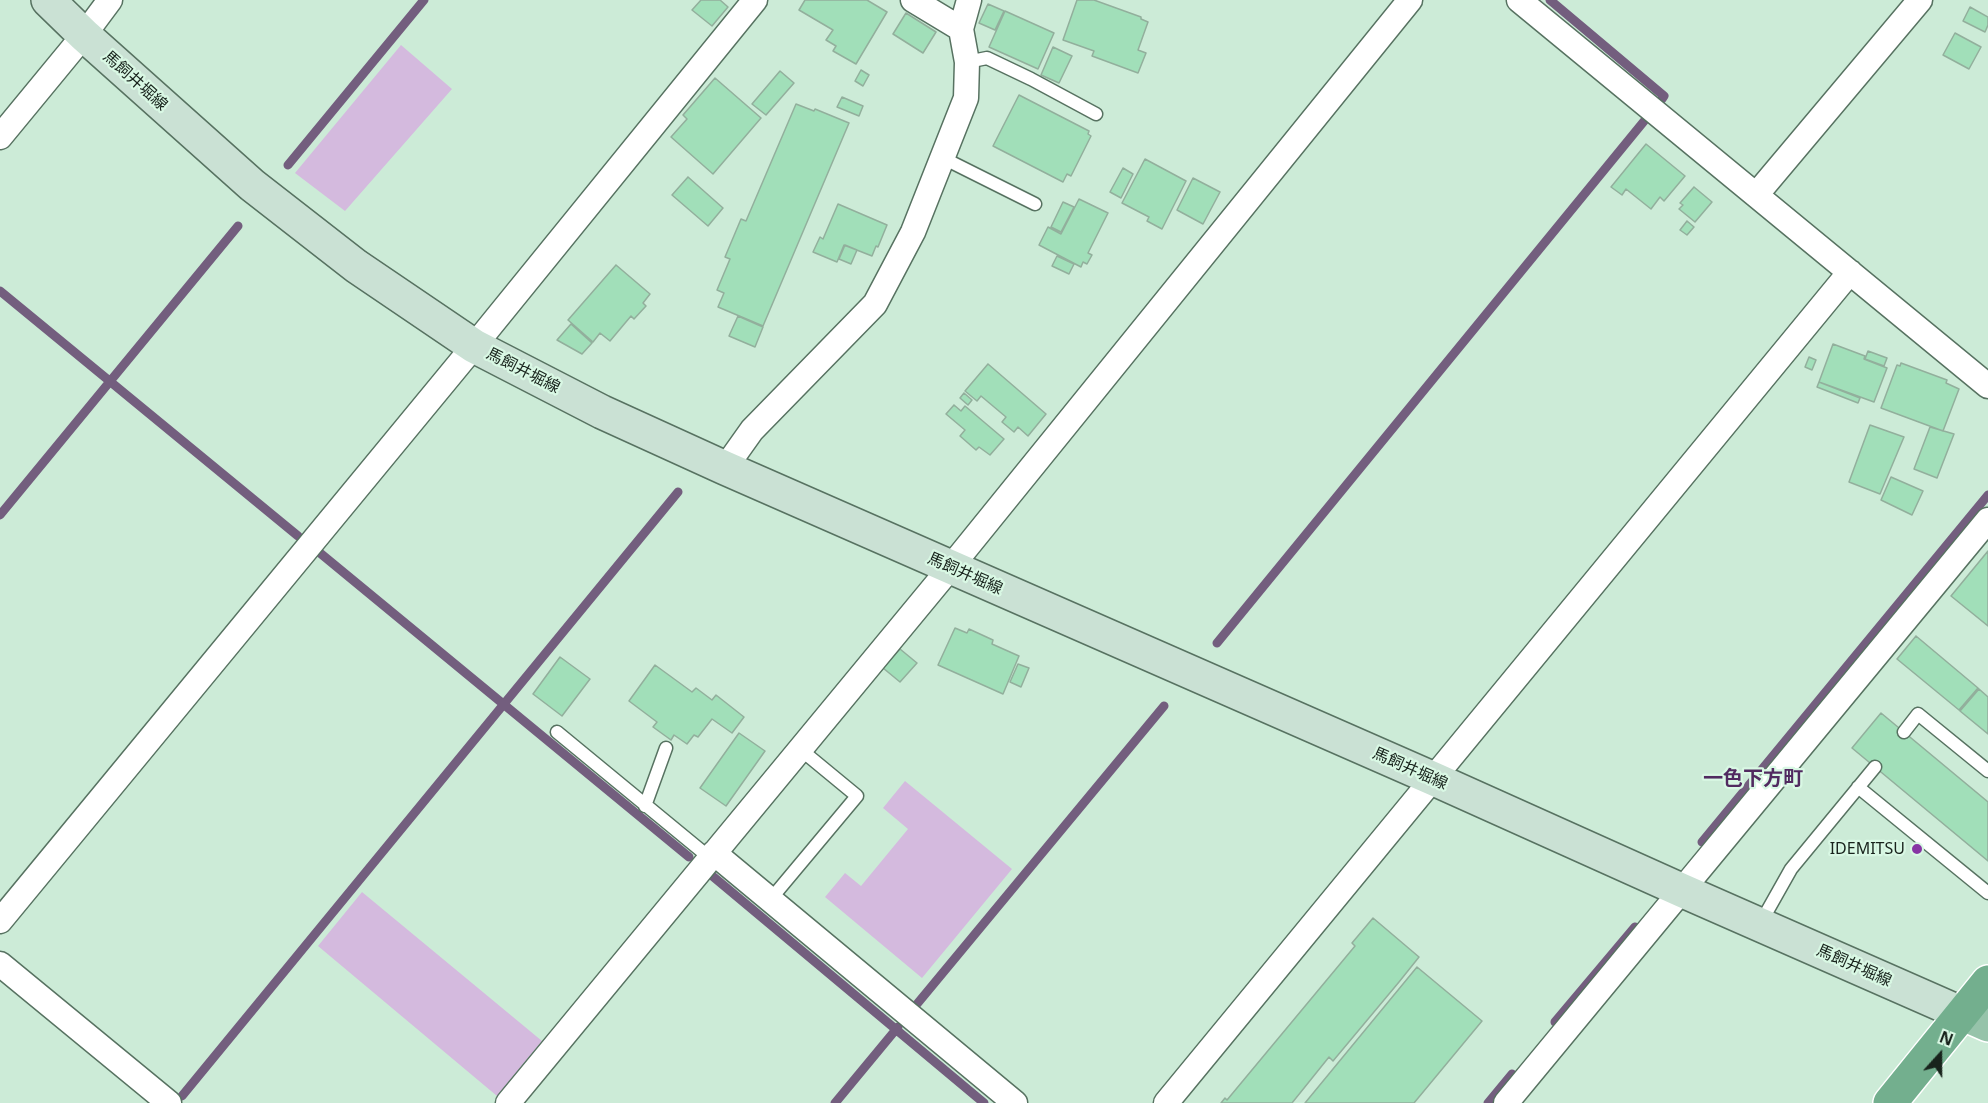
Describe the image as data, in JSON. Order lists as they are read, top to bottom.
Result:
{
  "streets": {
    "main road": ["馬飼井堀線"]
  },
  "districts": ["一色下方町"],
  "places": ["IDEMITSU"],
  "north": "top"
}
